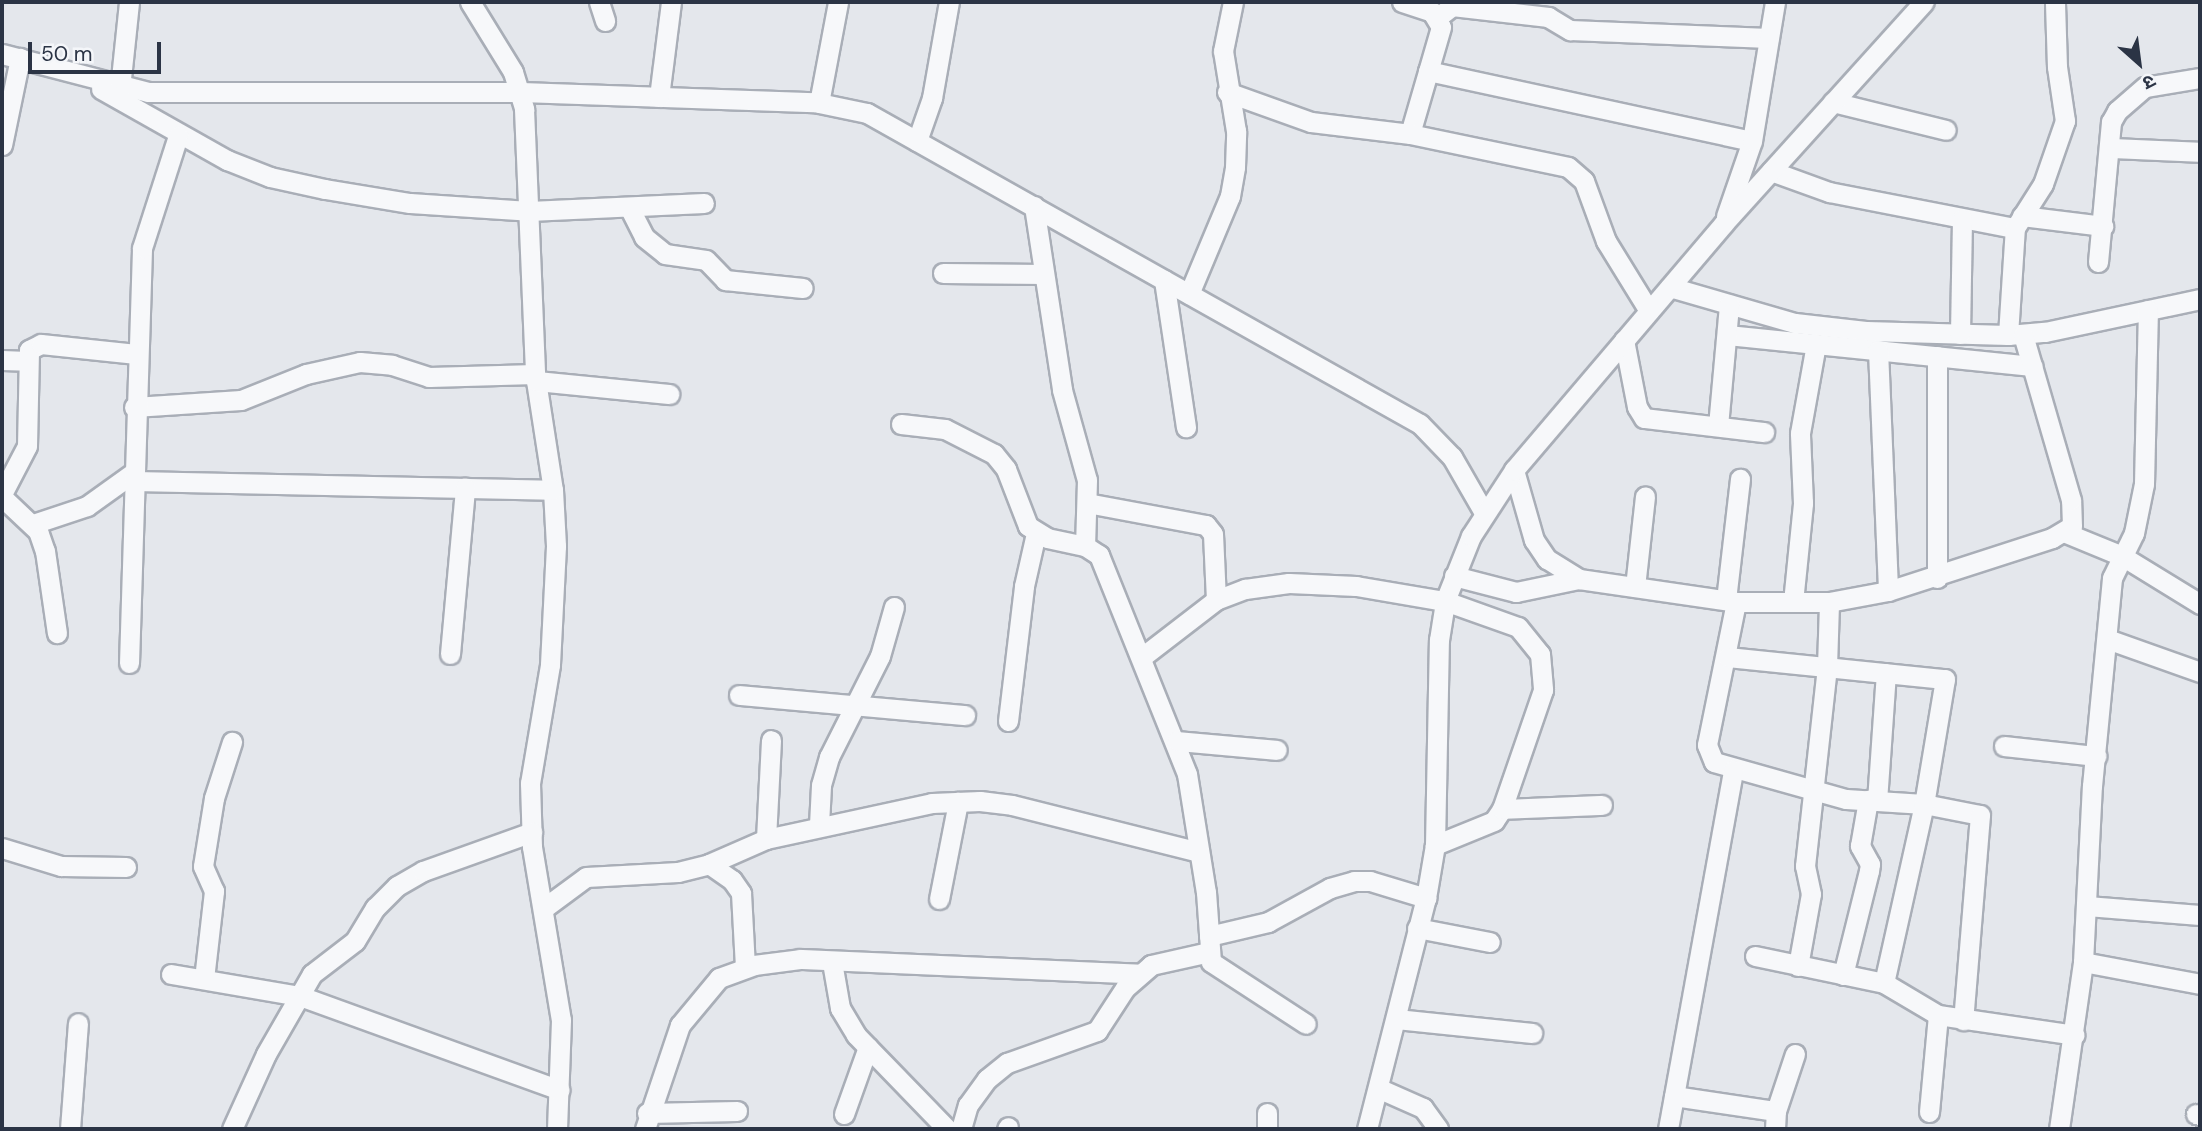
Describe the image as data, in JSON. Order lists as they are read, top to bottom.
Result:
{
  "scale_bar": "50 m",
  "north": "bottom right"
}
